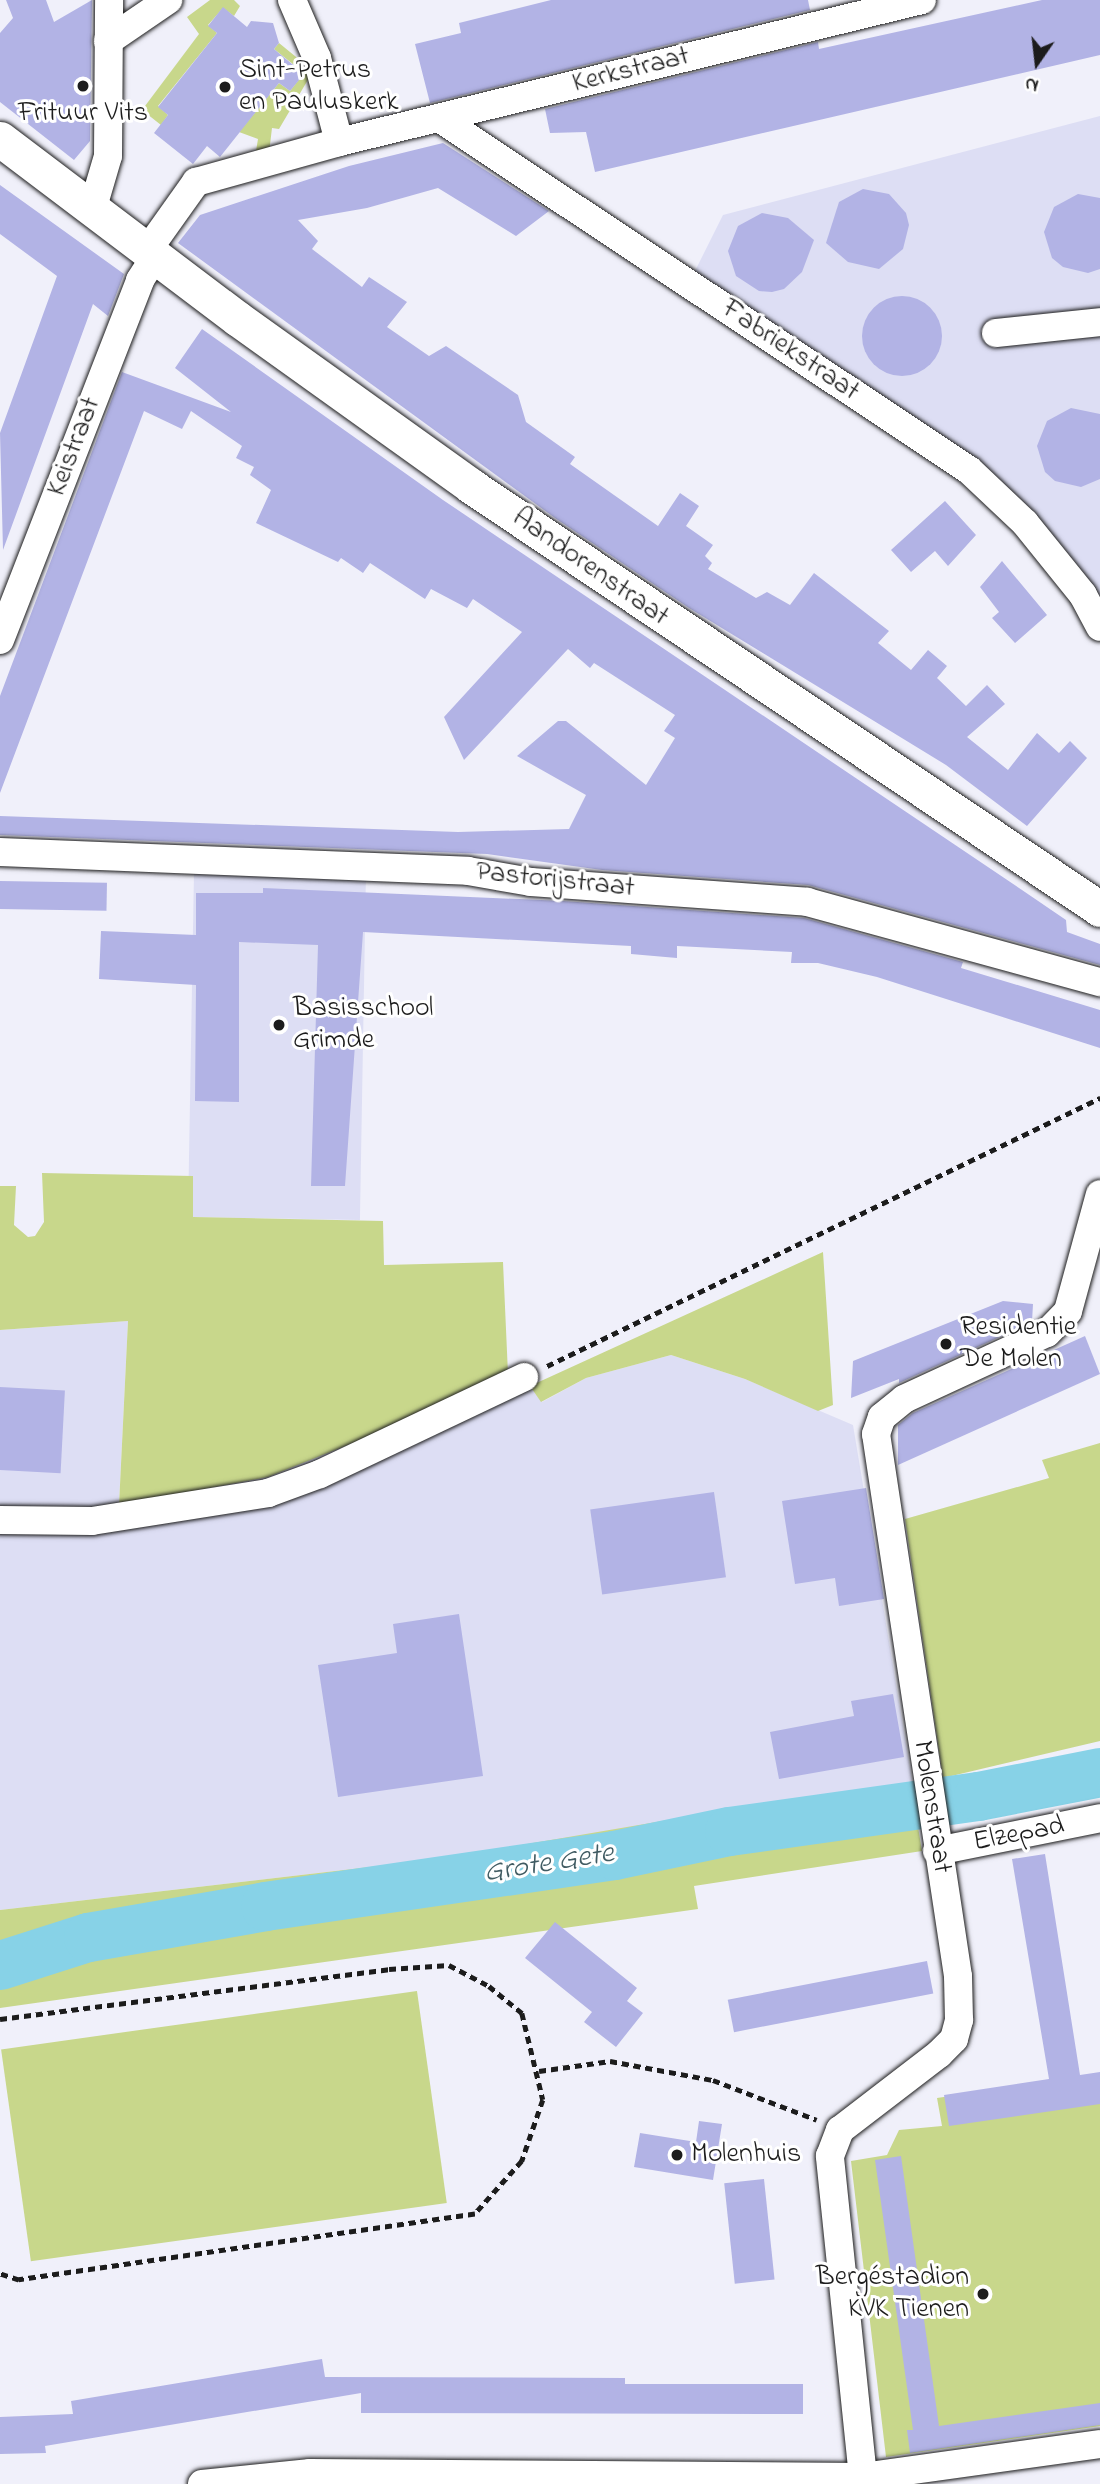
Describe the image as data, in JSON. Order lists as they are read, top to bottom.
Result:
{
  "streets": {
    "main road": ["Aandorenstraat"],
    "street": [
      "Kerkstraat",
      "Fabriekstraat",
      "Keistraat",
      "Pastorijstraat",
      "Molenstraat",
      "Elzepad"
    ]
  },
  "crossings": [
    ["Kerkstraat", "Fabriekstraat"],
    ["Kerkstraat", "Keistraat"],
    ["Kerkstraat", "Aandorenstraat"],
    ["Keistraat", "Aandorenstraat"],
    ["Molenstraat", "Elzepad"]
  ],
  "water": ["Grote Gete"],
  "places": [
    "Frituur Vits",
    "Sint-Petrus en Pauluskerk",
    "Basisschool Grimde",
    "Residentie De Molen",
    "Molenhuis",
    "Bergéstadion KVK Tienen"
  ],
  "north": "bottom"
}
